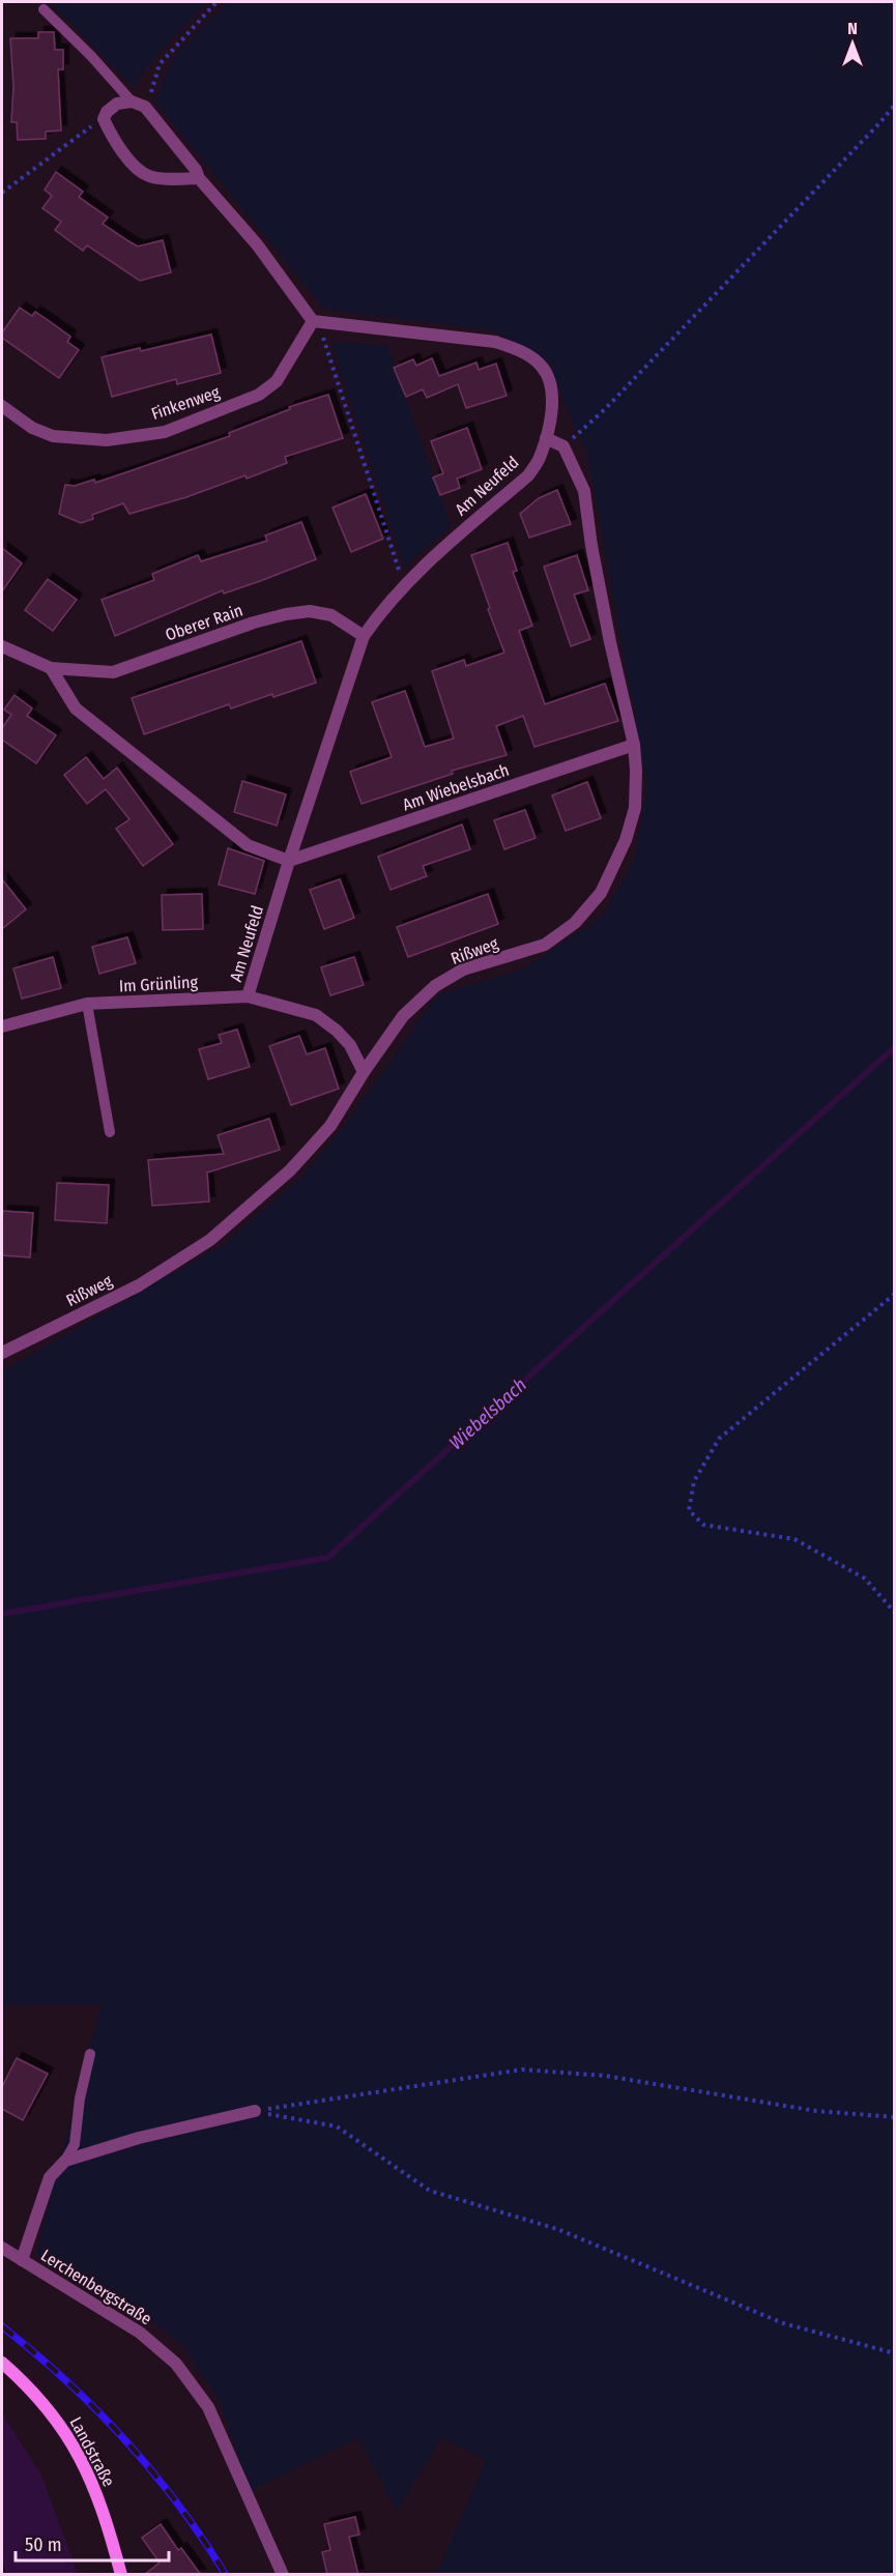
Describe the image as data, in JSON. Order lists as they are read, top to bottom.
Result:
{
  "streets": {
    "street": [
      "Finkenweg",
      "Am Neufeld",
      "Oberer Rain",
      "Am Wiebelsbach",
      "Rißweg",
      "Im Grünling",
      "Lerchenbergstraße",
      "Landstraße"
    ]
  },
  "crossings": [
    ["Finkenweg", "Am Neufeld"],
    ["Am Neufeld", "Oberer Rain"],
    ["Am Neufeld", "Am Wiebelsbach"],
    ["Am Neufeld", "Im Grünling"],
    ["Am Wiebelsbach", "Rißweg"],
    ["Rißweg", "Im Grünling"]
  ],
  "water": ["Wiebelsbach"],
  "scale_bar": "50 m",
  "north": "top"
}
